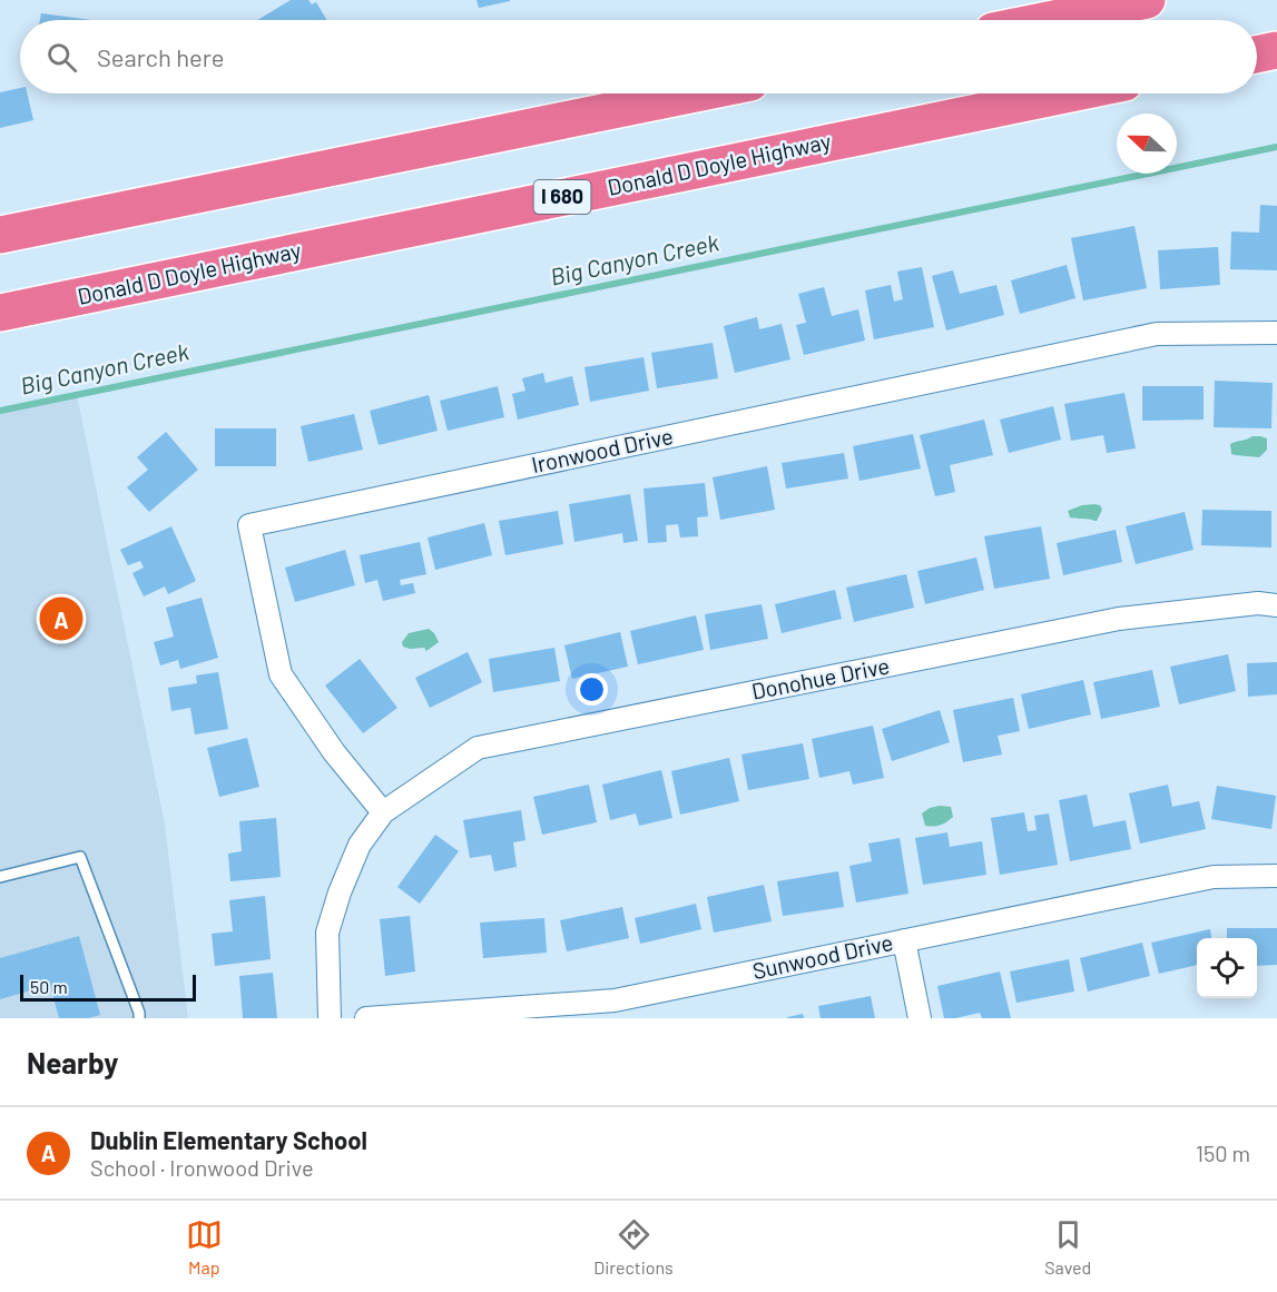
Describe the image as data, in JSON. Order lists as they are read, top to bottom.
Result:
{
  "streets": {
    "highway": ["Donald D Doyle Highway", "I 680"],
    "street": ["Ironwood Drive", "Donohue Drive", "Sunwood Drive"]
  },
  "crossings": [
    ["Ironwood Drive", "Donohue Drive"]
  ],
  "water": ["Big Canyon Creek"],
  "scale_bar": "50 m",
  "north": "left",
  "page": {
    "search": "Search here",
    "pins": "A",
    "scale": "50 m",
    "heading": "Nearby",
    "list": [
      {
        "mark": "A",
        "name": "Dublin Elementary School",
        "note": "School · Ironwood Drive",
        "value": "150 m"
      }
    ],
    "nav": ["Map", "Directions", "Saved"]
  }
}
